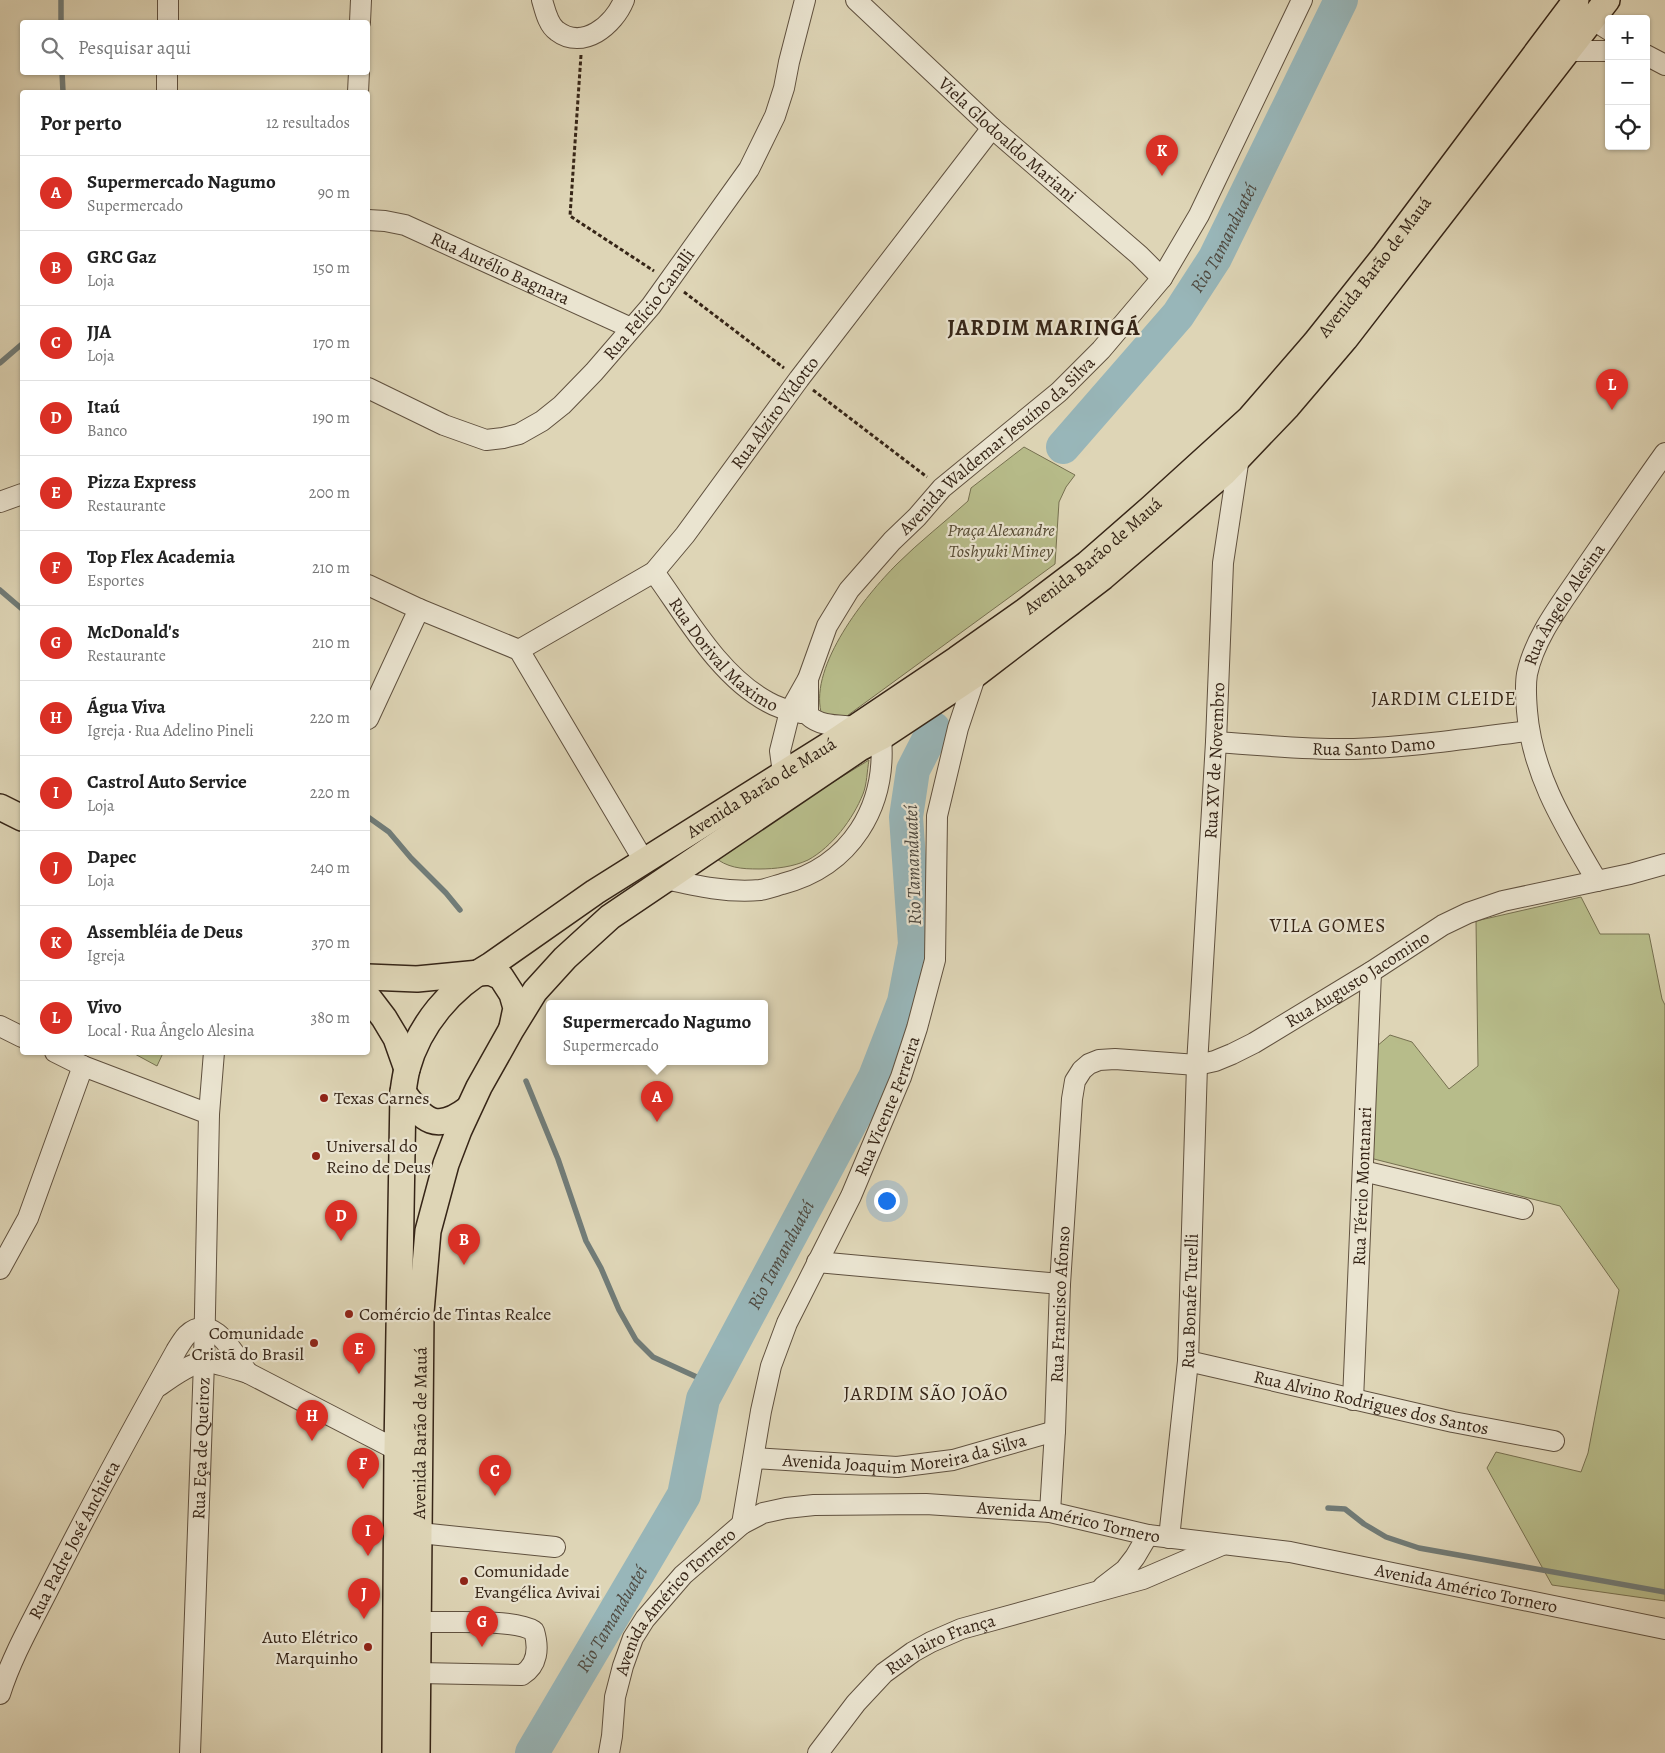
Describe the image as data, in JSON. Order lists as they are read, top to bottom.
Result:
{
  "streets": {
    "main road": ["Avenida Barão de Mauá"],
    "street": [
      "Viela Glodoaldo Mariani",
      "Rua Aurélio Bagnara",
      "Rua Felício Canalli",
      "Rua Alziro Vidotto",
      "Avenida Waldemar Jesuíno da Silva",
      "Rua Ângelo Alesina",
      "Rua Dorival Maximo",
      "Rua Santo Damo",
      "Rua XV de Novembro",
      "Rua Augusto Jacomino",
      "Rua Vicente Ferreira",
      "Rua Tércio Montanari",
      "Rua Bonafe Turelli",
      "Rua Francisco Afonso",
      "Rua Alvino Rodrigues dos Santos",
      "Rua Eça de Queiroz",
      "Avenida Joaquim Moreira da Silva",
      "Avenida Américo Tornero",
      "Rua Padre José Anchieta",
      "Rua Jairo França"
    ]
  },
  "crossings": [
    ["Viela Glodoaldo Mariani", "Rua Alziro Vidotto"],
    ["Viela Glodoaldo Mariani", "Avenida Waldemar Jesuíno da Silva"],
    ["Avenida Barão de Mauá", "Avenida Waldemar Jesuíno da Silva"],
    ["Avenida Barão de Mauá", "Rua Dorival Maximo"],
    ["Avenida Barão de Mauá", "Rua XV de Novembro"],
    ["Avenida Barão de Mauá", "Rua Vicente Ferreira"],
    ["Rua Aurélio Bagnara", "Rua Felício Canalli"],
    ["Rua Alziro Vidotto", "Rua Dorival Maximo"],
    ["Avenida Waldemar Jesuíno da Silva", "Rua Dorival Maximo"],
    ["Rua Ângelo Alesina", "Rua Santo Damo"],
    ["Rua Ângelo Alesina", "Rua Augusto Jacomino"],
    ["Rua Santo Damo", "Rua XV de Novembro"],
    ["Rua XV de Novembro", "Rua Augusto Jacomino"],
    ["Rua XV de Novembro", "Rua Bonafe Turelli"],
    ["Rua Augusto Jacomino", "Rua Tércio Montanari"],
    ["Rua Augusto Jacomino", "Rua Bonafe Turelli"],
    ["Rua Augusto Jacomino", "Rua Francisco Afonso"],
    ["Rua Vicente Ferreira", "Avenida Joaquim Moreira da Silva"],
    ["Rua Vicente Ferreira", "Avenida Américo Tornero"],
    ["Rua Tércio Montanari", "Rua Alvino Rodrigues dos Santos"],
    ["Rua Bonafe Turelli", "Rua Alvino Rodrigues dos Santos"],
    ["Rua Bonafe Turelli", "Avenida Américo Tornero"],
    ["Rua Francisco Afonso", "Avenida Joaquim Moreira da Silva"],
    ["Rua Francisco Afonso", "Avenida Américo Tornero"],
    ["Rua Eça de Queiroz", "Rua Padre José Anchieta"],
    ["Avenida Américo Tornero", "Rua Jairo França"]
  ],
  "districts": [
    "JARDIM MARINGÁ",
    "JARDIM CLEIDE",
    "VILA GOMES",
    "JARDIM SÃO JOÃO"
  ],
  "water": ["Rio Tamanduateí"],
  "parks": ["Praça Alexandre Toshyuki Miney"],
  "places": [
    "Texas Carnes",
    "Universal do Reino de Deus",
    "Comércio de Tintas Realce",
    "Comunidade Cristã do Brasil",
    "Comunidade Evangélica Avivai",
    "Auto Elétrico Marquinho"
  ],
  "page": {
    "map_buttons": ["+", "−"],
    "search": "Pesquisar aqui",
    "heading": ["Por perto", "12 resultados"],
    "pins": [
      "K",
      "L",
      "A",
      "D",
      "B",
      "E",
      "H",
      "F",
      "C",
      "I",
      "J",
      "G"
    ],
    "list": [
      {
        "mark": "A",
        "name": "Supermercado Nagumo",
        "note": "Supermercado",
        "value": "90 m"
      },
      {
        "mark": "B",
        "name": "GRC Gaz",
        "note": "Loja",
        "value": "150 m"
      },
      {
        "mark": "C",
        "name": "JJA",
        "note": "Loja",
        "value": "170 m"
      },
      {
        "mark": "D",
        "name": "Itaú",
        "note": "Banco",
        "value": "190 m"
      },
      {
        "mark": "E",
        "name": "Pizza Express",
        "note": "Restaurante",
        "value": "200 m"
      },
      {
        "mark": "F",
        "name": "Top Flex Academia",
        "note": "Esportes",
        "value": "210 m"
      },
      {
        "mark": "G",
        "name": "McDonald's",
        "note": "Restaurante",
        "value": "210 m"
      },
      {
        "mark": "H",
        "name": "Água Viva",
        "note": "Igreja · Rua Adelino Pineli",
        "value": "220 m"
      },
      {
        "mark": "I",
        "name": "Castrol Auto Service",
        "note": "Loja",
        "value": "220 m"
      },
      {
        "mark": "J",
        "name": "Dapec",
        "note": "Loja",
        "value": "240 m"
      },
      {
        "mark": "K",
        "name": "Assembléia de Deus",
        "note": "Igreja",
        "value": "370 m"
      },
      {
        "mark": "L",
        "name": "Vivo",
        "note": "Local · Rua Ângelo Alesina",
        "value": "380 m"
      }
    ],
    "popup": ["Supermercado Nagumo", "Supermercado"]
  }
}
